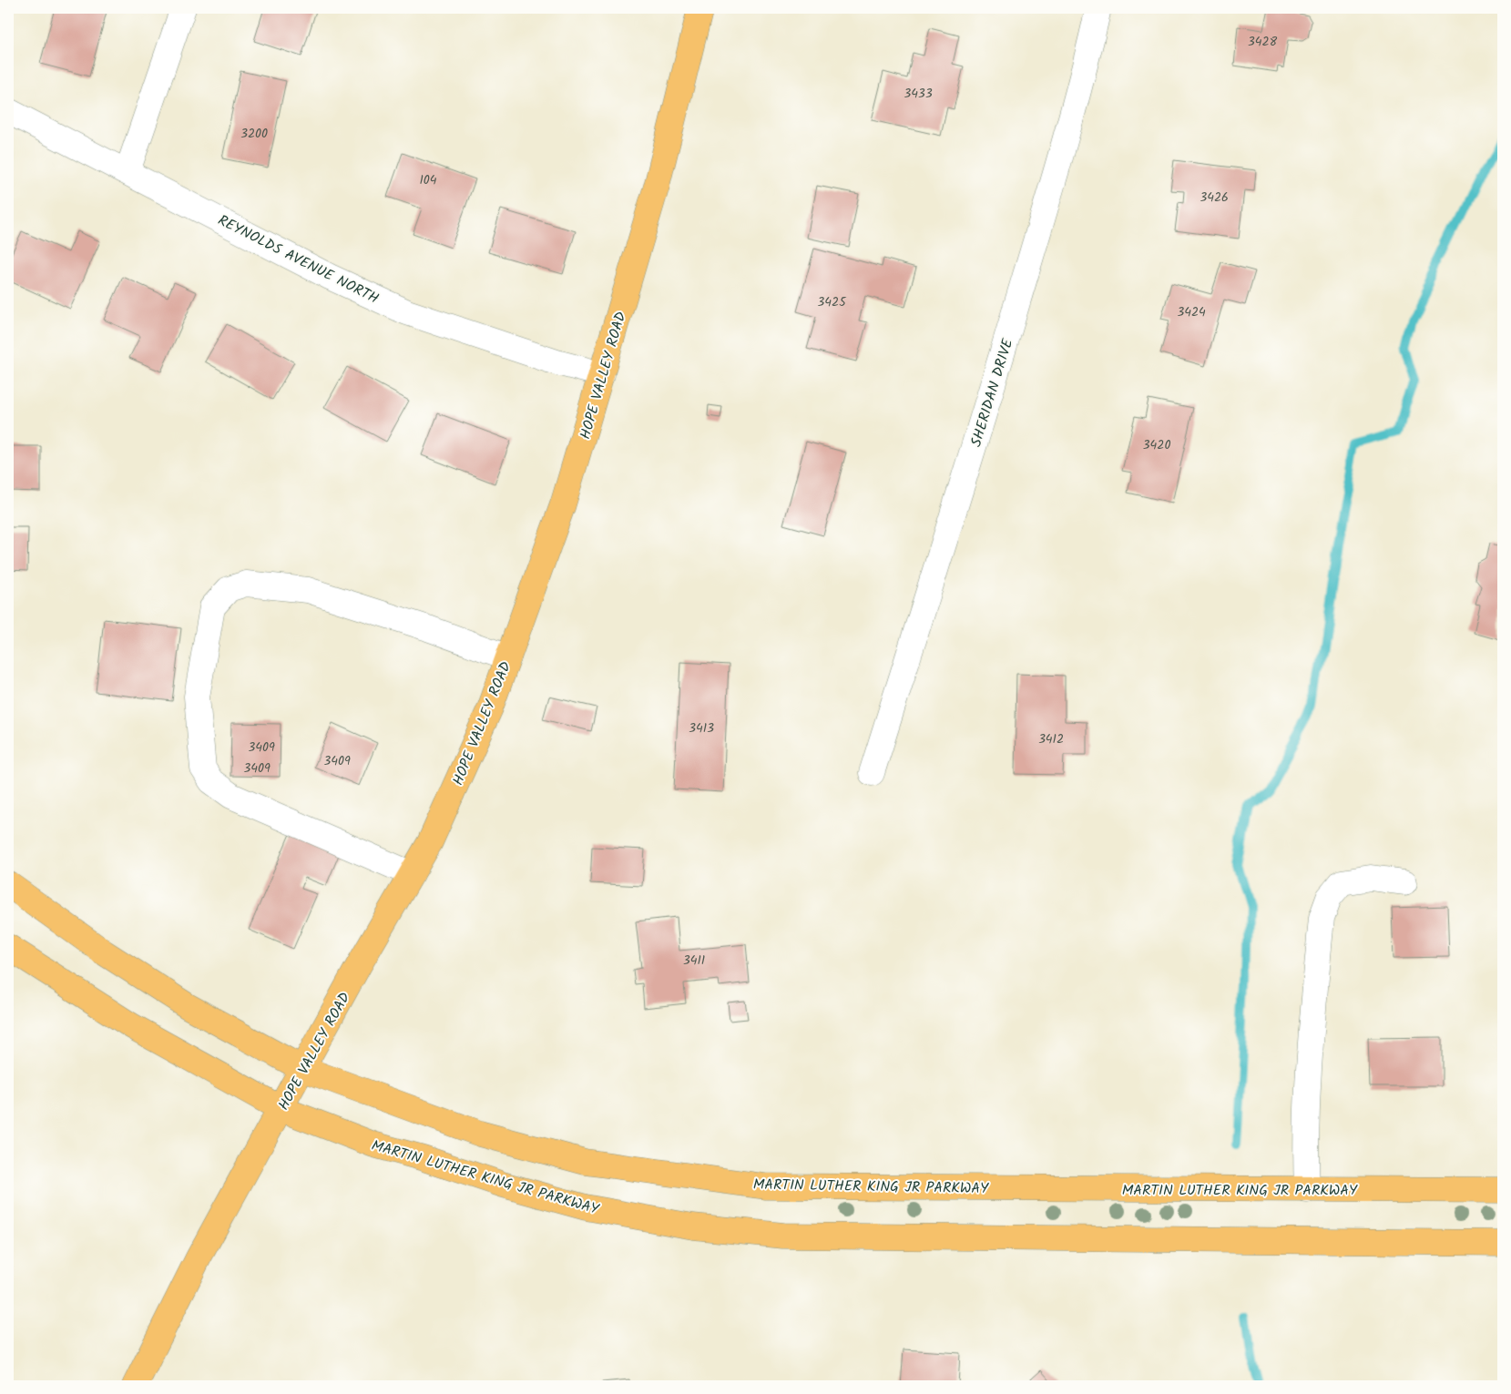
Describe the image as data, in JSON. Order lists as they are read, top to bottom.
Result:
{
  "streets": {
    "main road": ["HOPE VALLEY ROAD", "MARTIN LUTHER KING JR PARKWAY"],
    "street": ["REYNOLDS AVENUE NORTH", "SHERIDAN DRIVE"]
  },
  "crossings": [
    ["REYNOLDS AVENUE NORTH", "HOPE VALLEY ROAD"],
    ["HOPE VALLEY ROAD", "MARTIN LUTHER KING JR PARKWAY"]
  ],
  "house_numbers": [
    "3428",
    "3433",
    "3200",
    "104",
    "3426",
    "3425",
    "3424",
    "3420",
    "3413",
    "3412",
    "3409",
    "3409",
    "3409",
    "3411"
  ]
}
